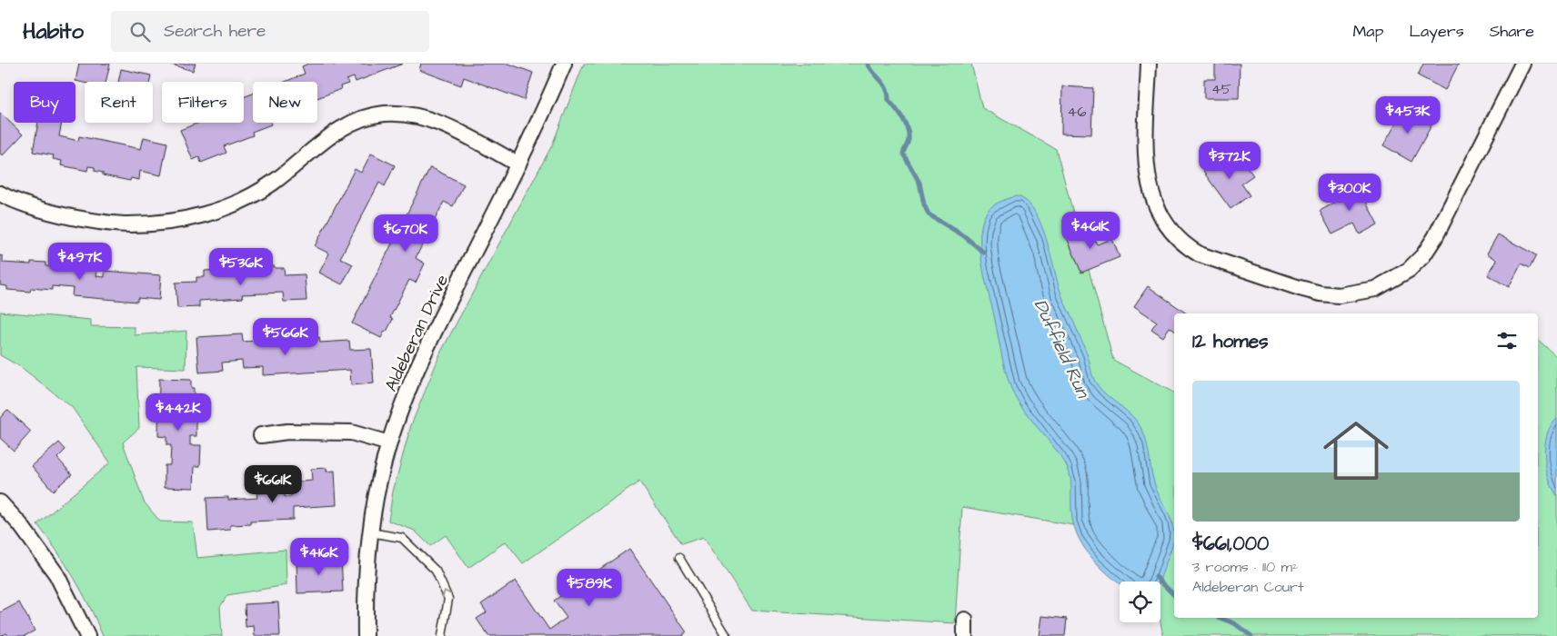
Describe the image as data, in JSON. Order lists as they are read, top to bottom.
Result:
{
  "streets": {
    "street": ["Aldeberan Drive"]
  },
  "water": ["Duffield Run"],
  "house_numbers": ["45", "46"],
  "page": {
    "header": "Habito",
    "search": "Search here",
    "nav": ["Map", "Layers", "Share"],
    "chip": [
      "Buy",
      "Rent",
      "Filters",
      "New"
    ],
    "price": [
      "$453K",
      "$372K",
      "$300K",
      "$461K",
      "$670K",
      "$497K",
      "$536K",
      "$566K",
      "$442K",
      "$661K",
      "$416K",
      "$589K"
    ],
    "heading": "12 homes",
    "list": [
      {
        "name": "$661,000",
        "note": "3 rooms · 110 m² · Aldeberan Court"
      }
    ]
  }
}
